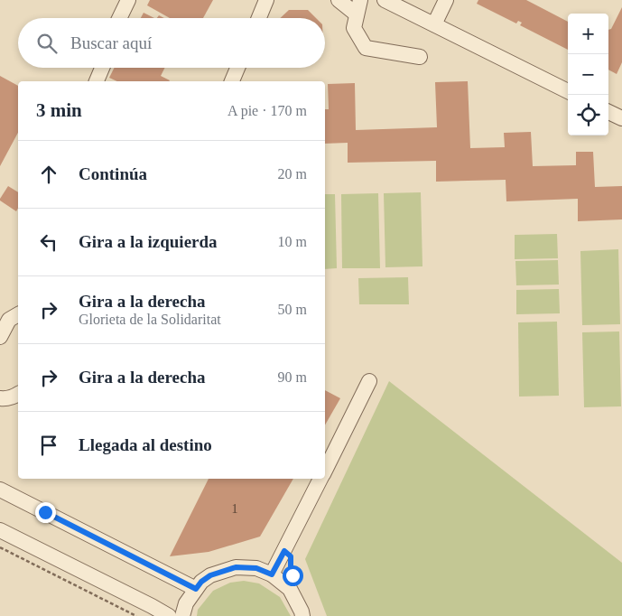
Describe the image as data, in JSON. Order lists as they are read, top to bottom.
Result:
{
  "house_numbers": ["1"],
  "page": {
    "map_buttons": ["+", "−"],
    "search": "Buscar aquí",
    "heading": ["3 min", "A pie · 170 m"],
    "list": [
      ["Continúa", "20 m"],
      ["Gira a la izquierda", "10 m"],
      ["Gira a la derecha", "Glorieta de la Solidaritat", "50 m"],
      ["Gira a la derecha", "90 m"],
      "Llegada al destino"
    ]
  }
}
